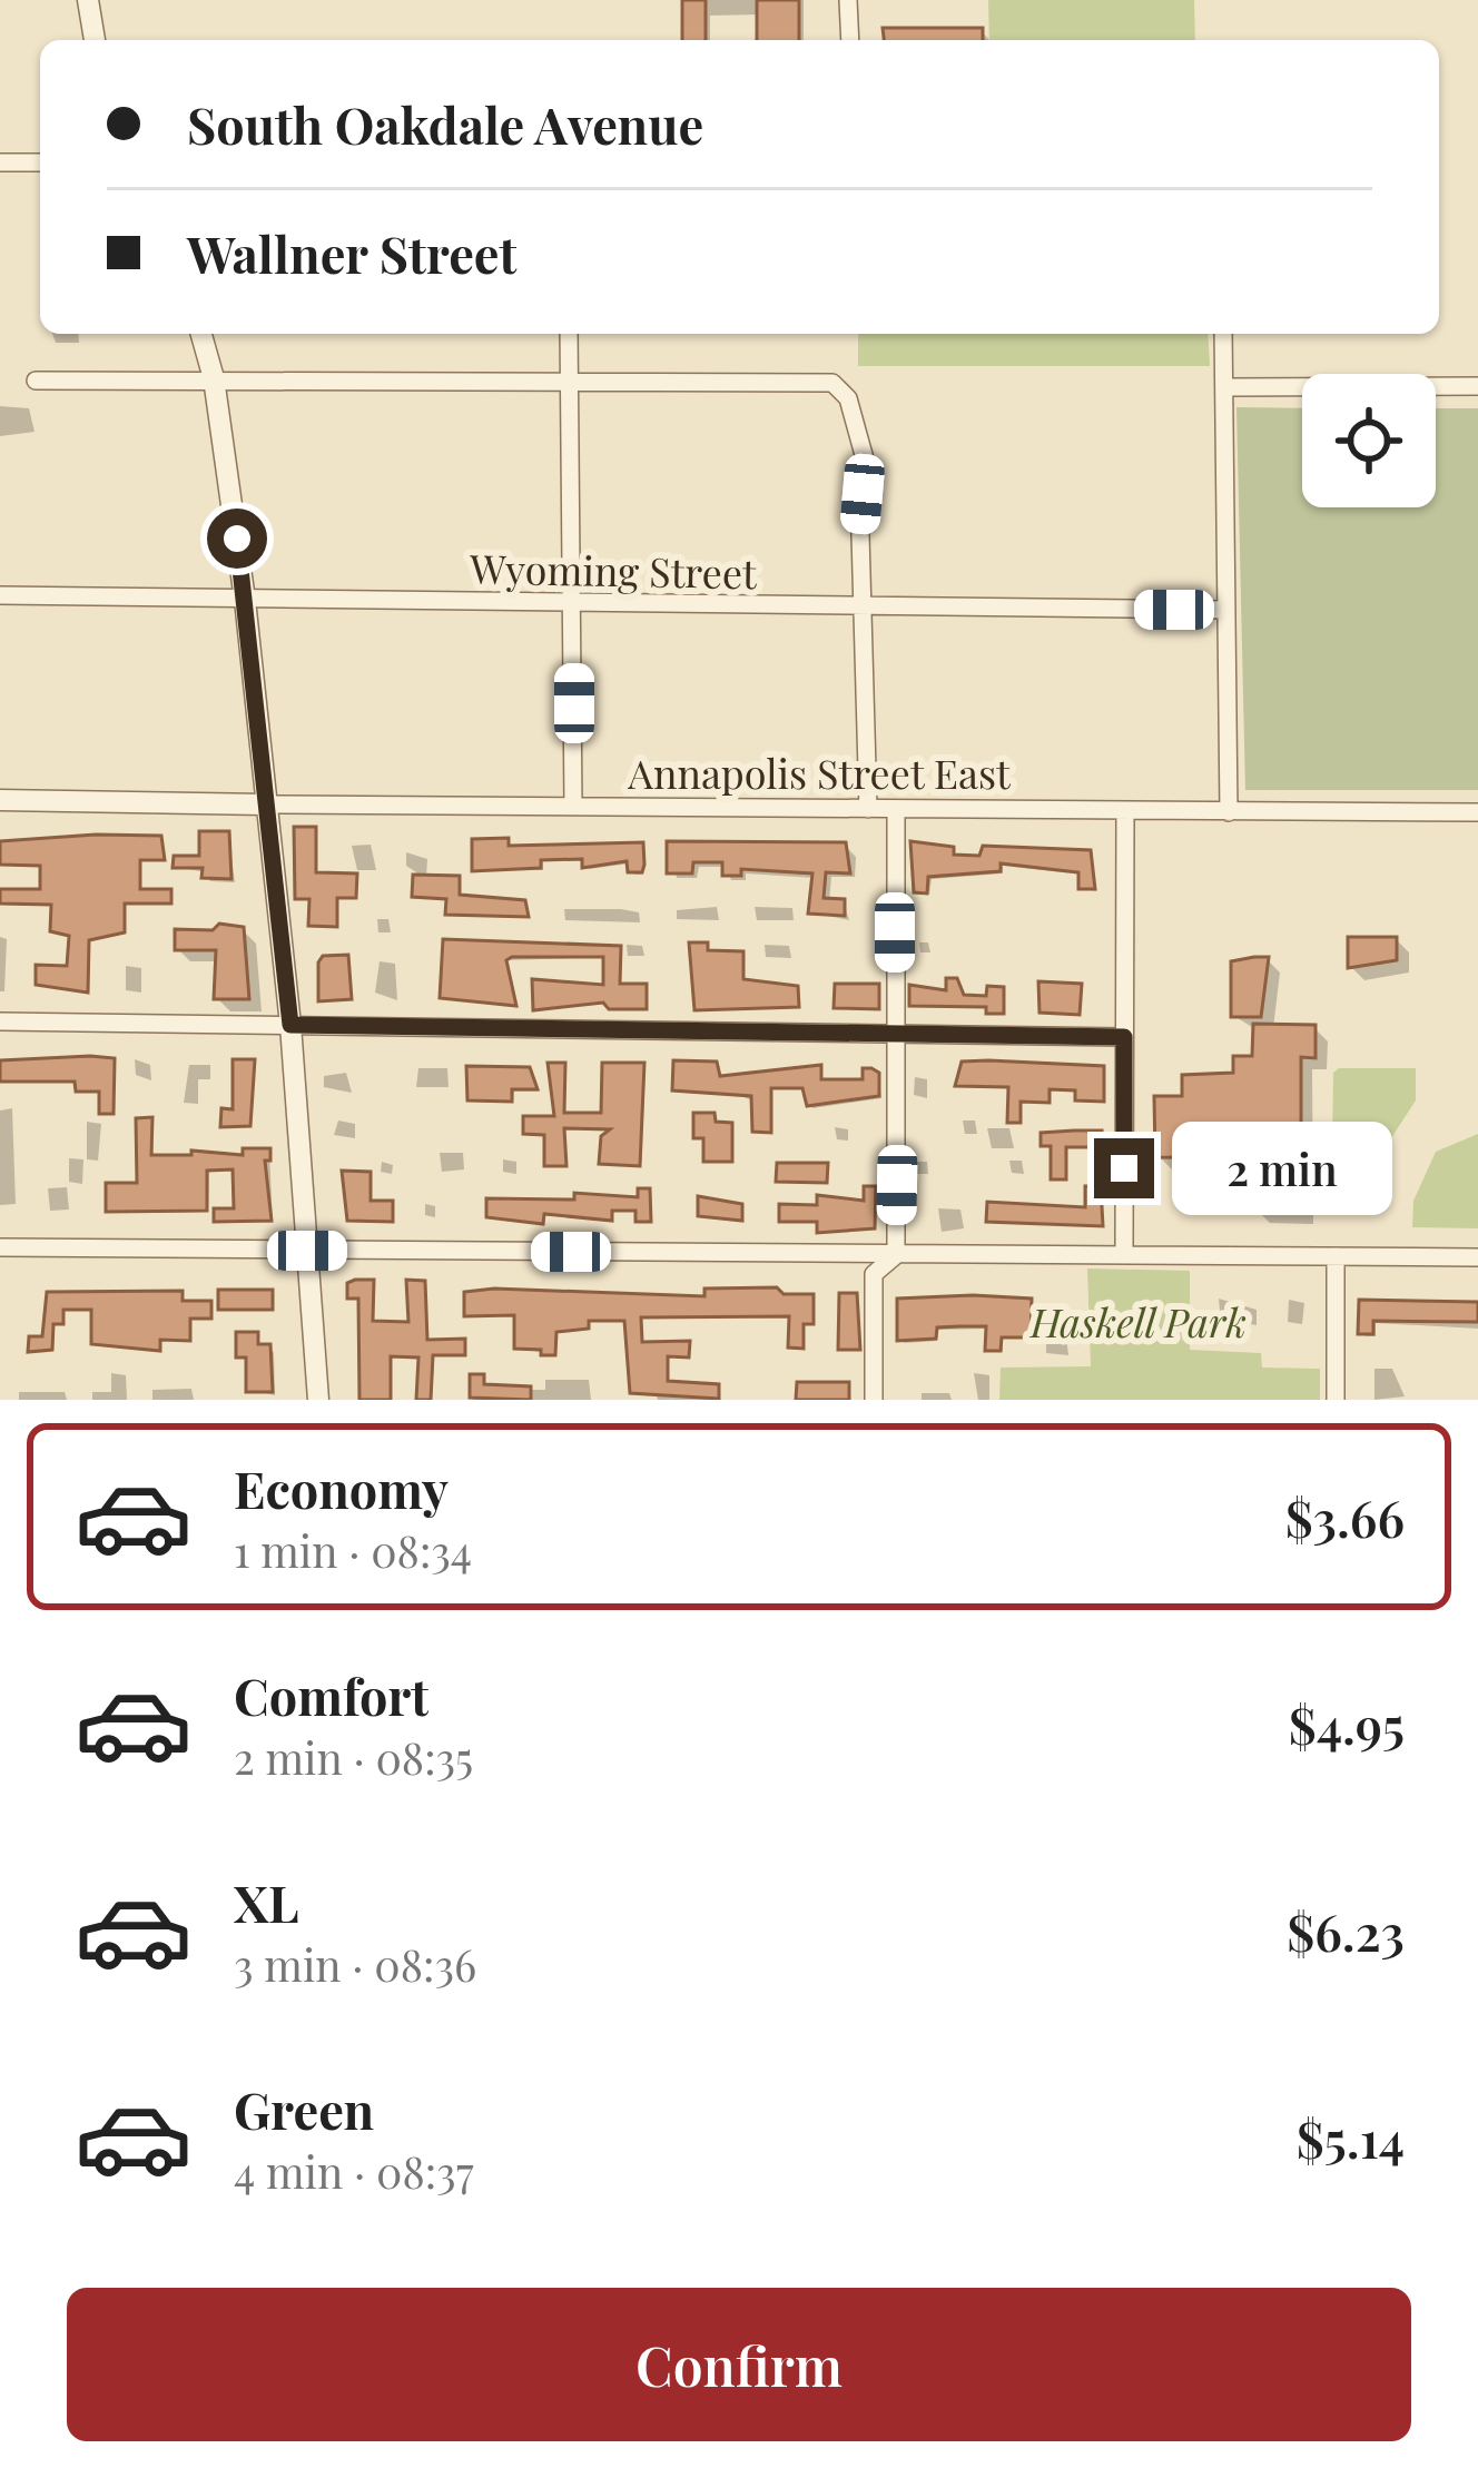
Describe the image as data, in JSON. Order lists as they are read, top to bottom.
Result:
{
  "streets": {
    "street": ["Wyoming Street", "Annapolis Street East"]
  },
  "parks": ["Haskell Park"],
  "page": {
    "banner": ["South Oakdale Avenue", "Wallner Street"],
    "bubble": "2 min",
    "list": [
      {
        "name": "Economy",
        "note": "1 min · 08:34",
        "value": "$3.66"
      },
      {
        "name": "Comfort",
        "note": "2 min · 08:35",
        "value": "$4.95"
      },
      {
        "name": "XL",
        "note": "3 min · 08:36",
        "value": "$6.23"
      },
      {
        "name": "Green",
        "note": "4 min · 08:37",
        "value": "$5.14"
      }
    ],
    "buttons": "Confirm"
  }
}
